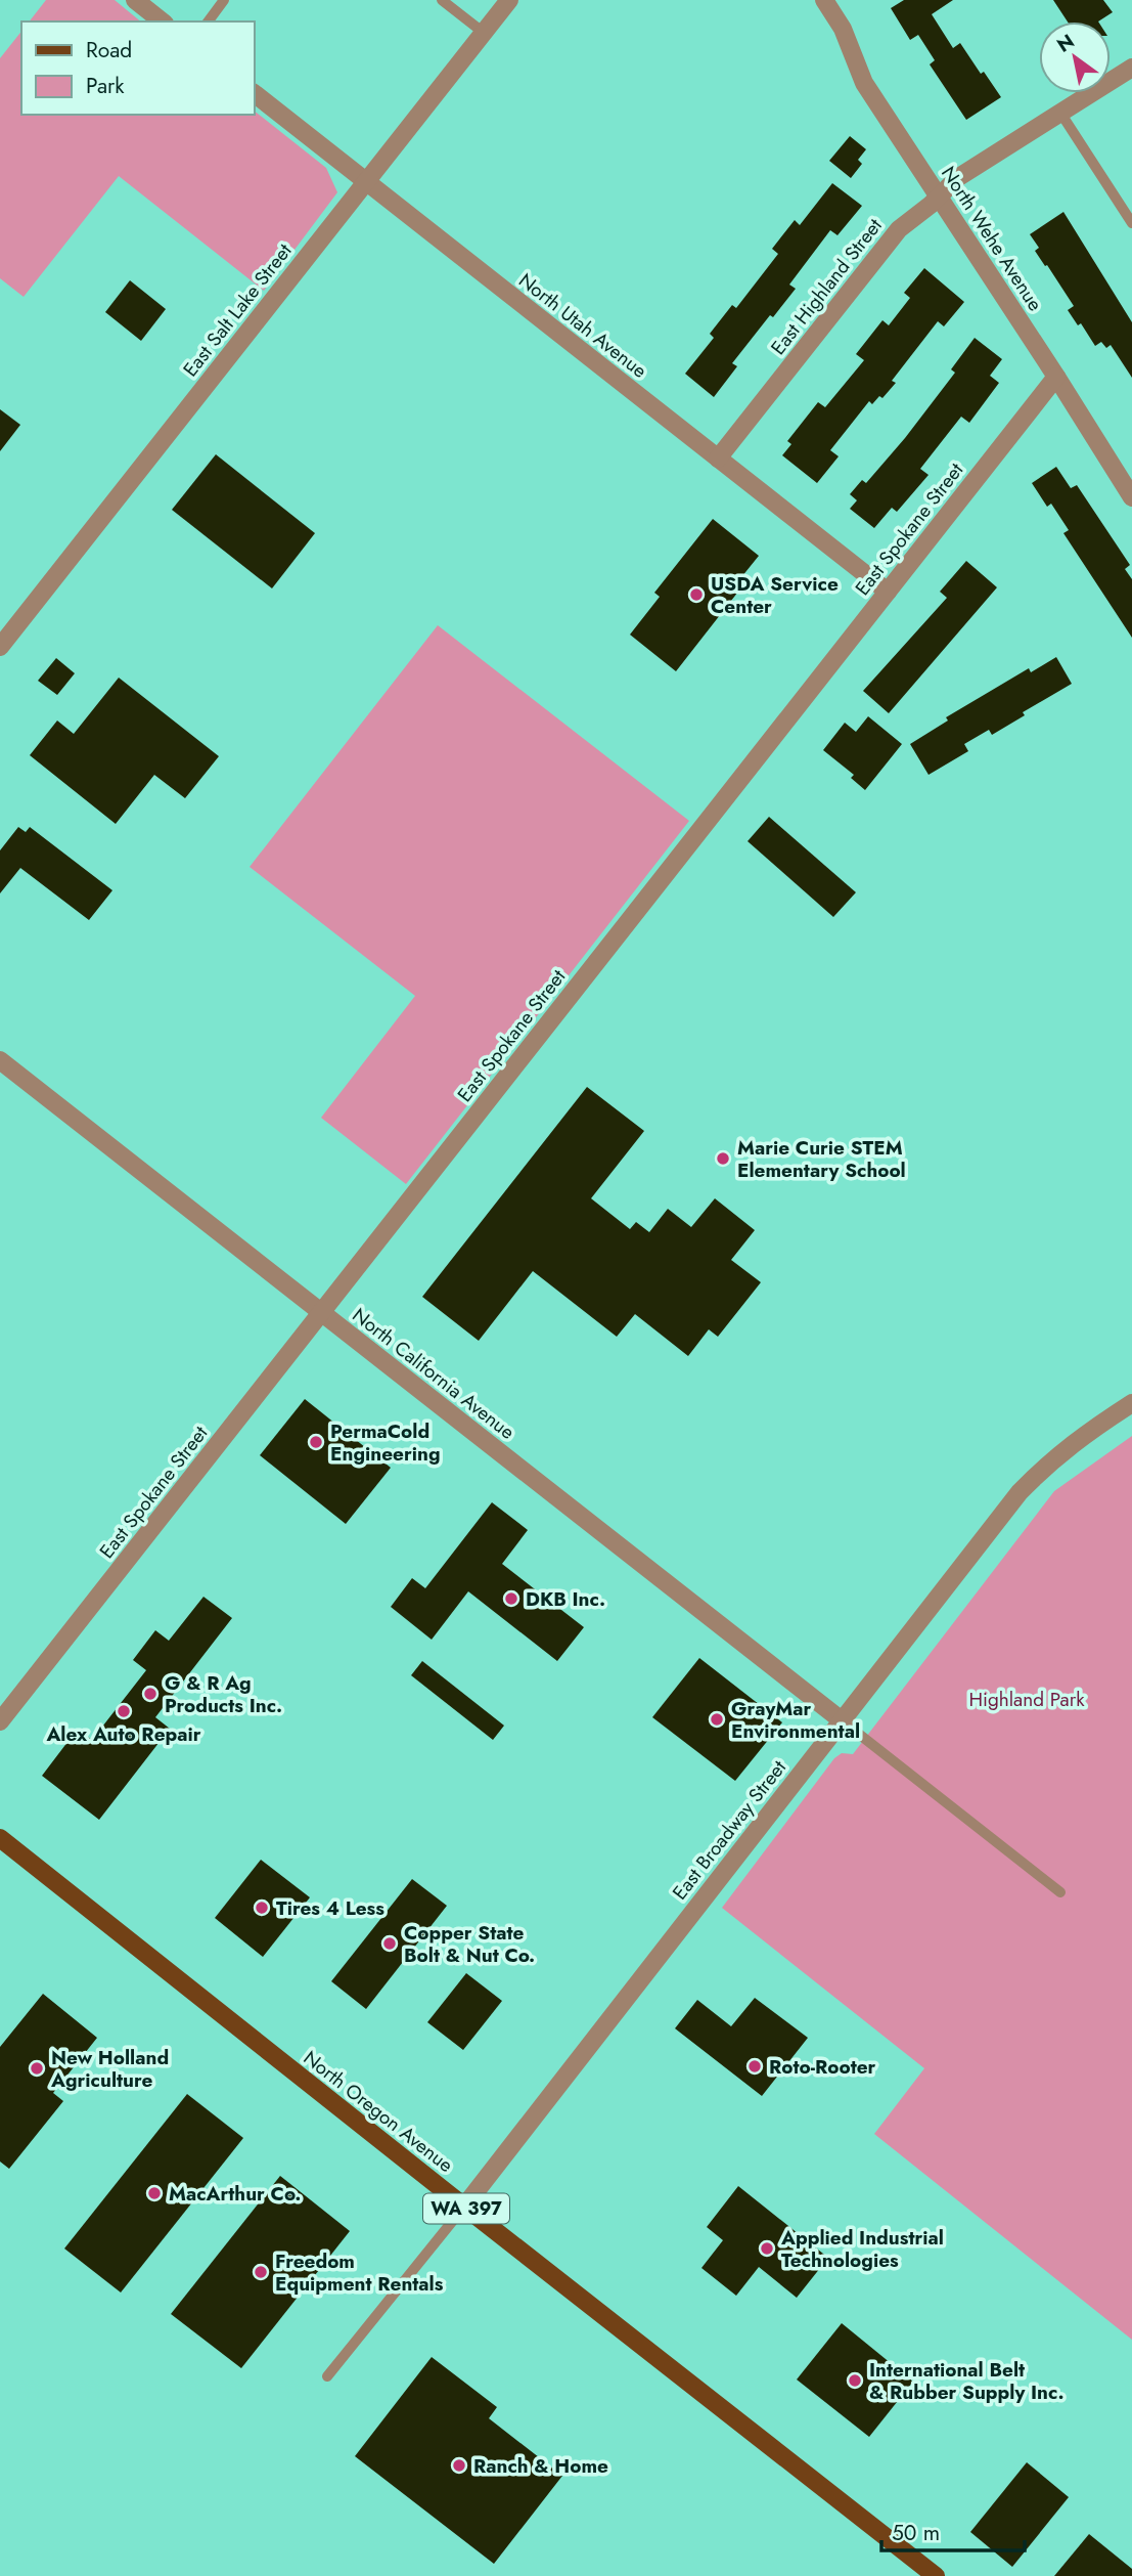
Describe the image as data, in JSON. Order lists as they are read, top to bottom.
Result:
{
  "streets": {
    "main road": ["North Oregon Avenue", "WA 397"],
    "street": [
      "North Wehe Avenue",
      "East Highland Street",
      "East Salt Lake Street",
      "North Utah Avenue",
      "East Spokane Street",
      "North California Avenue",
      "East Broadway Street"
    ]
  },
  "crossings": [
    ["North Wehe Avenue", "East Highland Street"],
    ["North Wehe Avenue", "East Spokane Street"],
    ["East Highland Street", "North Utah Avenue"],
    ["East Salt Lake Street", "North Utah Avenue"],
    ["North Utah Avenue", "East Spokane Street"],
    ["East Spokane Street", "North California Avenue"],
    ["North California Avenue", "East Broadway Street"],
    ["East Broadway Street", "North Oregon Avenue"]
  ],
  "parks": ["Highland Park"],
  "places": [
    "USDA Service Center",
    "Marie Curie STEM Elementary School",
    "PermaCold Engineering",
    "DKB Inc.",
    "G & R Ag Products Inc.",
    "Alex Auto Repair",
    "GrayMar Environmental",
    "Tires 4 Less",
    "Copper State Bolt & Nut Co.",
    "Roto-Rooter",
    "New Holland Agriculture",
    "MacArthur Co.",
    "Applied Industrial Technologies",
    "Freedom Equipment Rentals",
    "International Belt & Rubber Supply Inc.",
    "Ranch & Home"
  ],
  "legend": ["Road", "Park"],
  "scale_bar": "50 m",
  "north": "top left"
}
